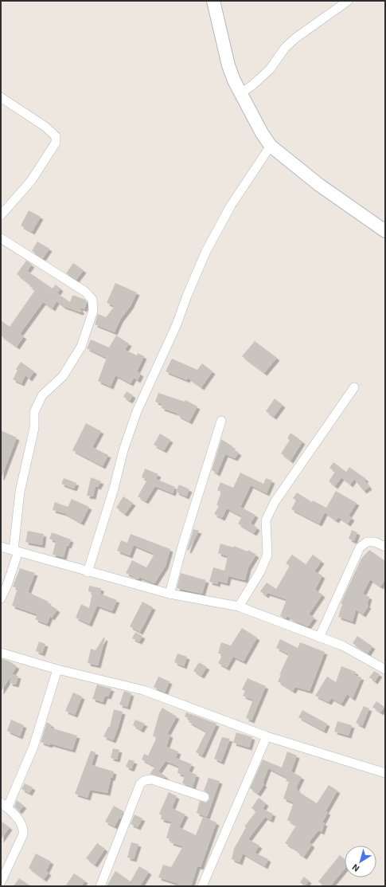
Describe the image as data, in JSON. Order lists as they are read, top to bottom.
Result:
{
  "north": "bottom left"
}
